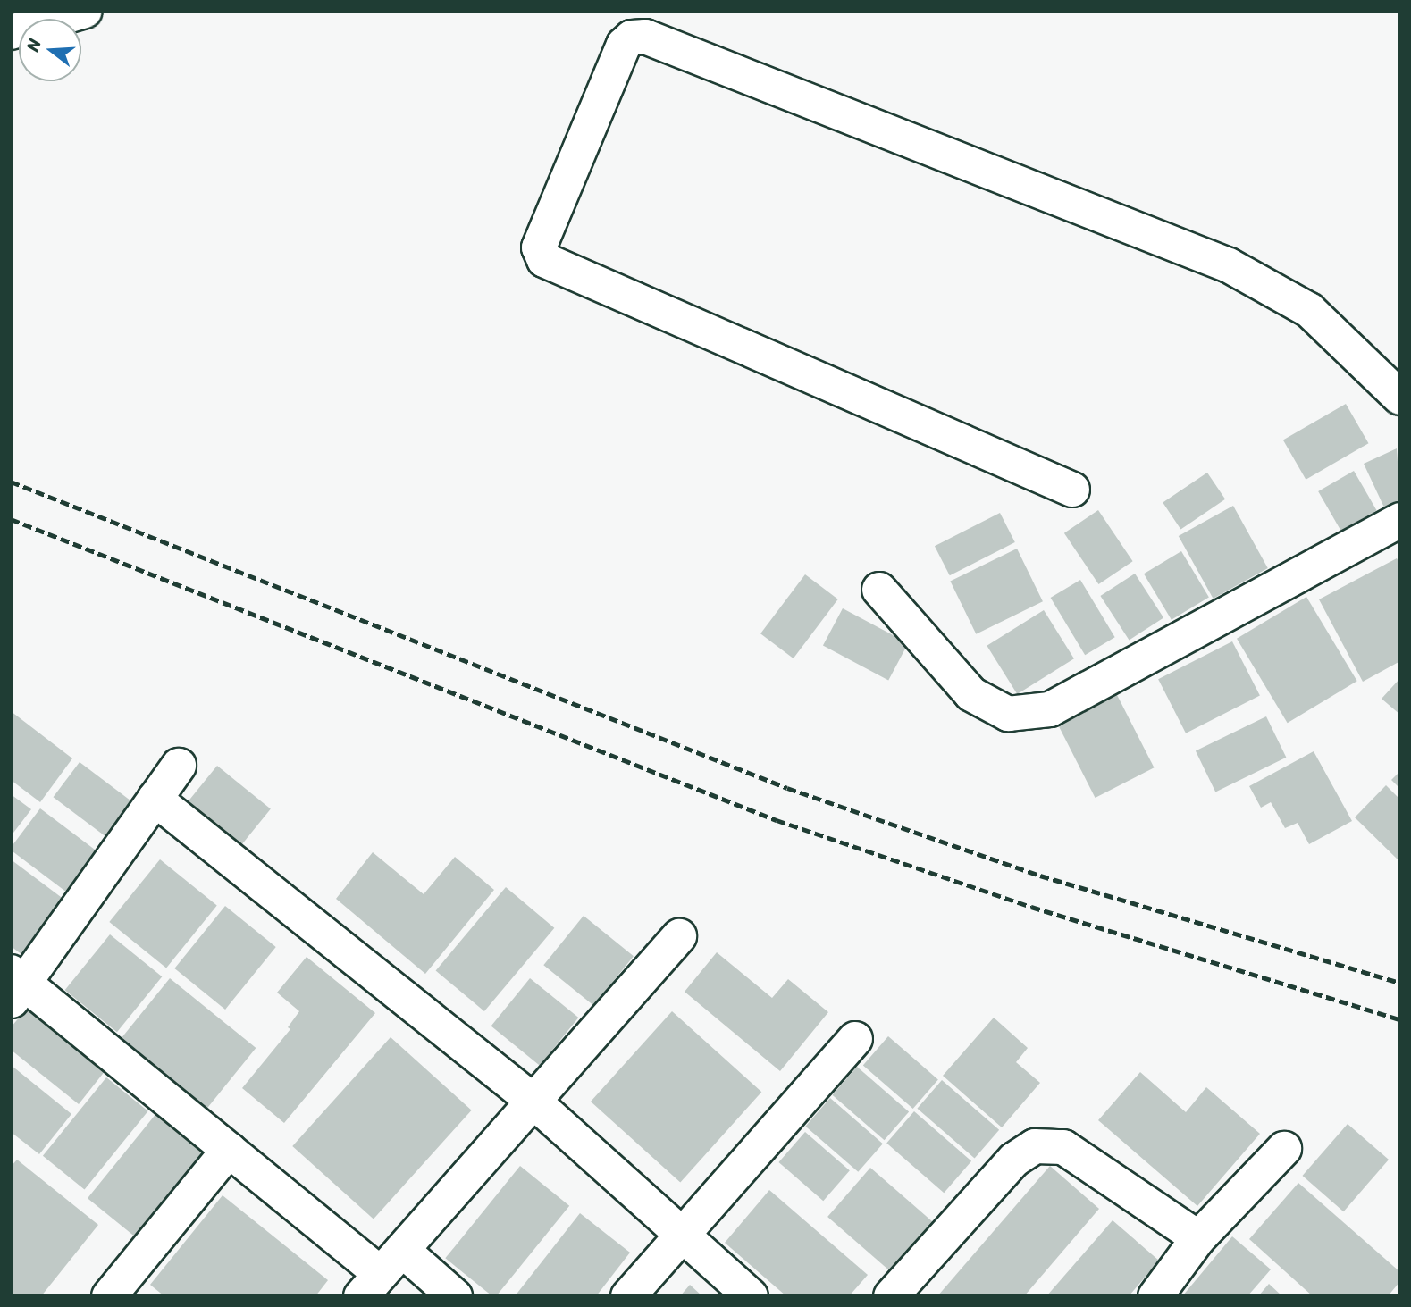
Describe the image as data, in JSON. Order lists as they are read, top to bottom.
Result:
{
  "north": "left"
}
